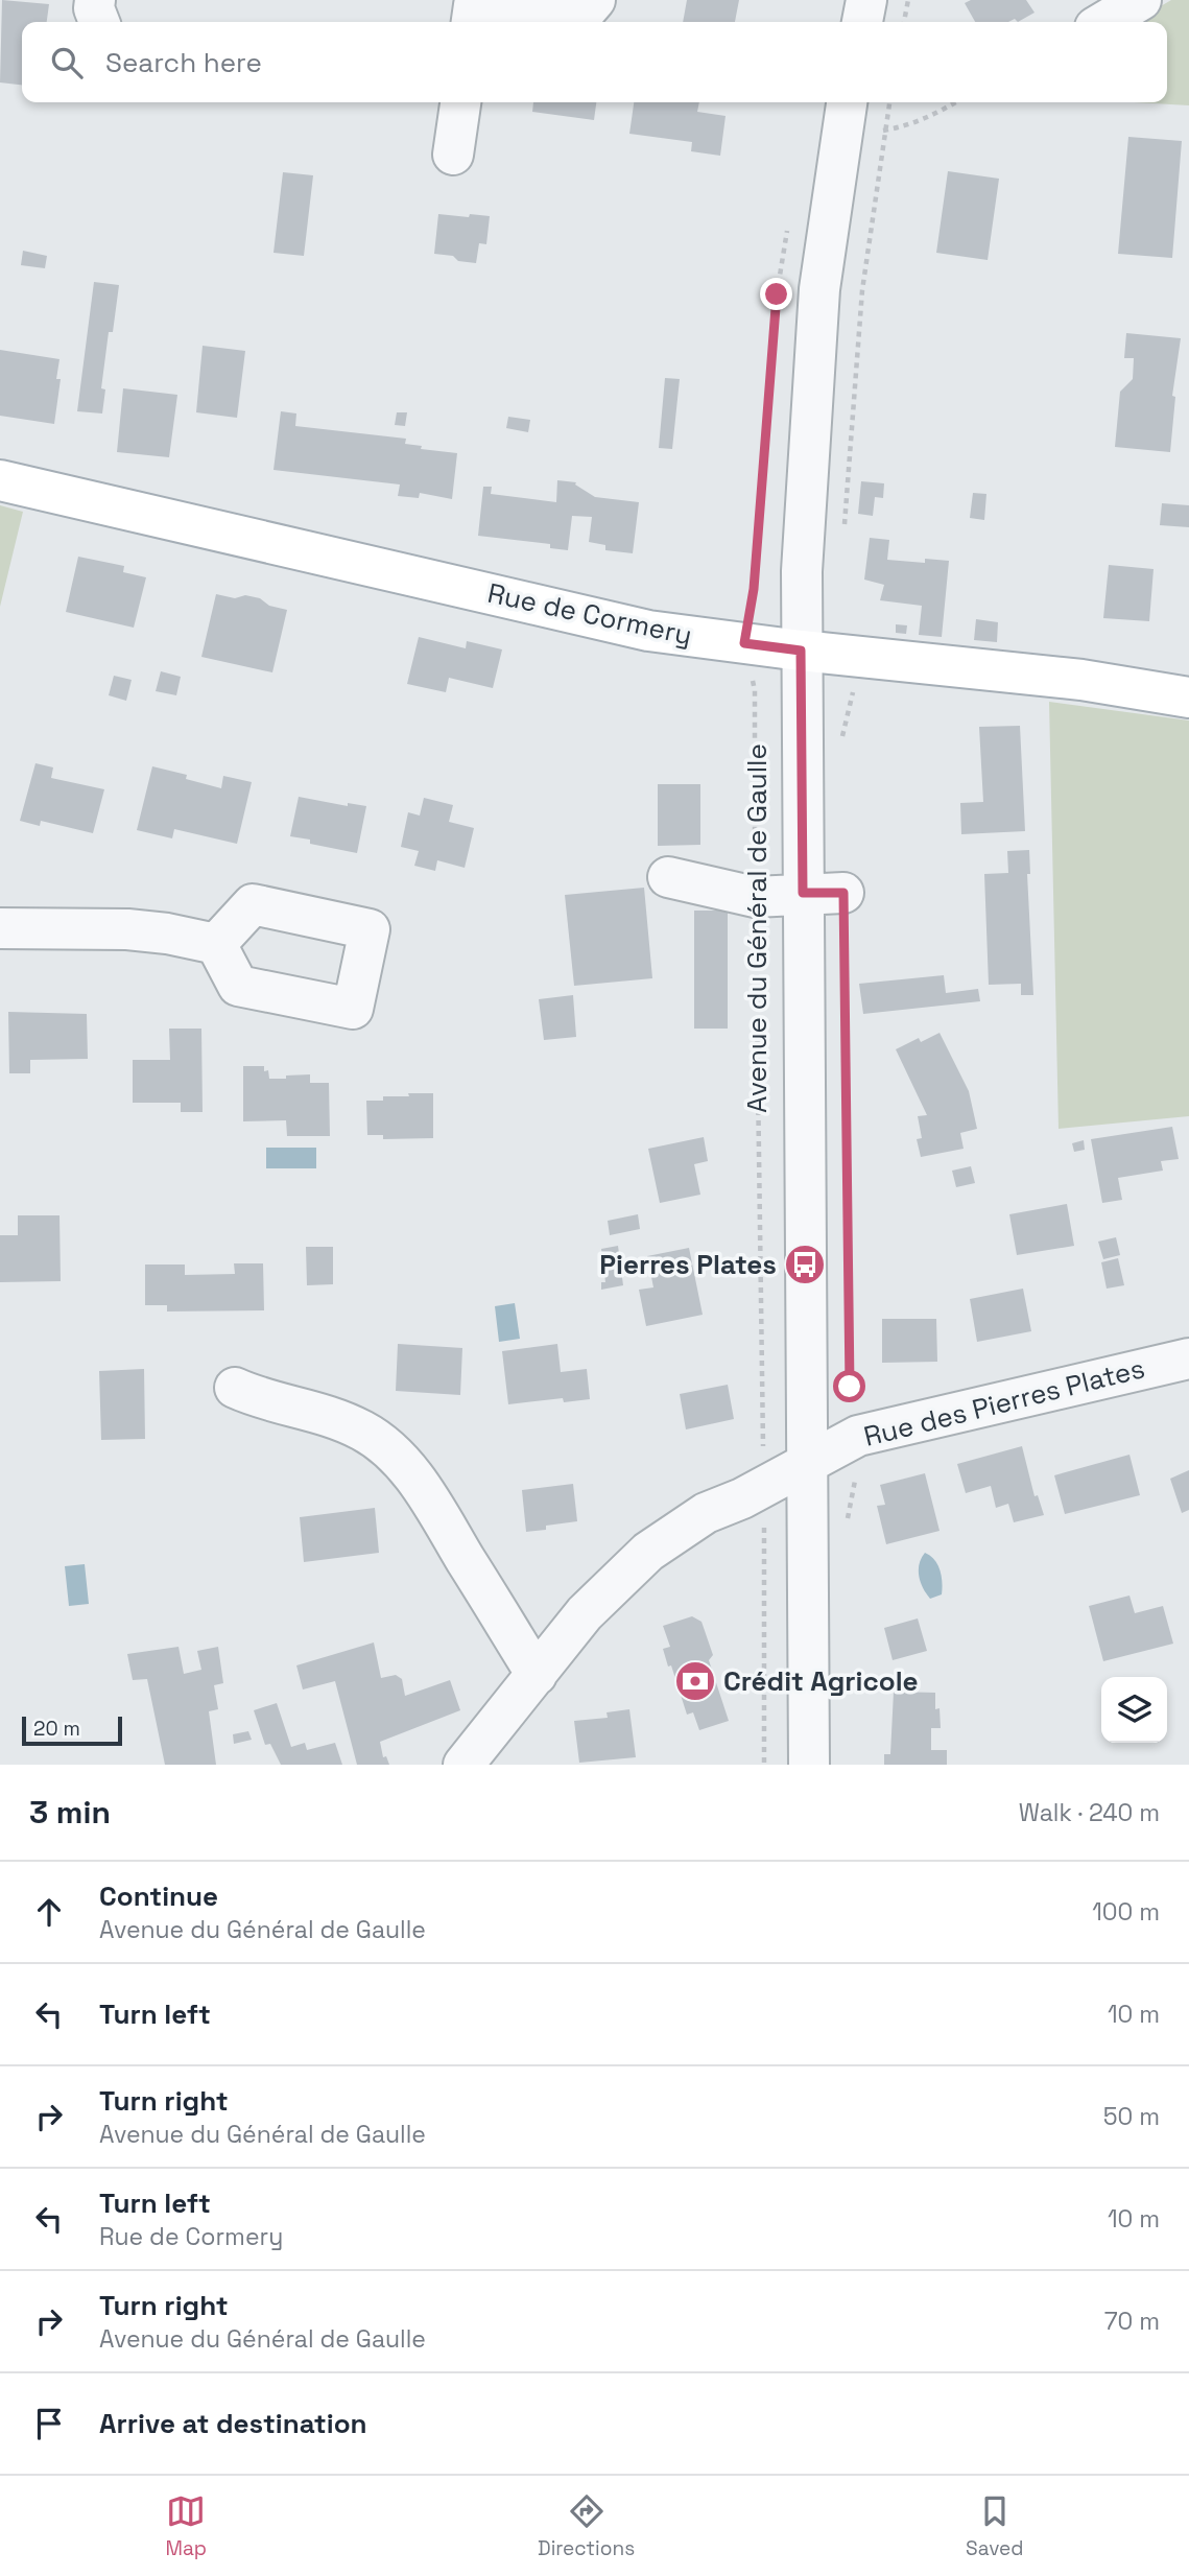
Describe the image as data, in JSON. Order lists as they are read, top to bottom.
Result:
{
  "streets": {
    "main road": ["Rue de Cormery"],
    "street": ["Avenue du Général de Gaulle", "Rue des Pierres Plates"]
  },
  "crossings": [
    ["Rue de Cormery", "Avenue du Général de Gaulle"],
    ["Avenue du Général de Gaulle", "Rue des Pierres Plates"]
  ],
  "places": {
    "bus stop": ["Pierres Plates"],
    "bank": ["Crédit Agricole"]
  },
  "scale_bar": "20 m",
  "page": {
    "search": "Search here",
    "scale": "20 m",
    "heading": ["3 min", "Walk · 240 m"],
    "list": [
      ["Continue", "Avenue du Général de Gaulle", "100 m"],
      ["Turn left", "10 m"],
      ["Turn right", "Avenue du Général de Gaulle", "50 m"],
      ["Turn left", "Rue de Cormery", "10 m"],
      ["Turn right", "Avenue du Général de Gaulle", "70 m"],
      "Arrive at destination"
    ],
    "nav": ["Map", "Directions", "Saved"]
  }
}
